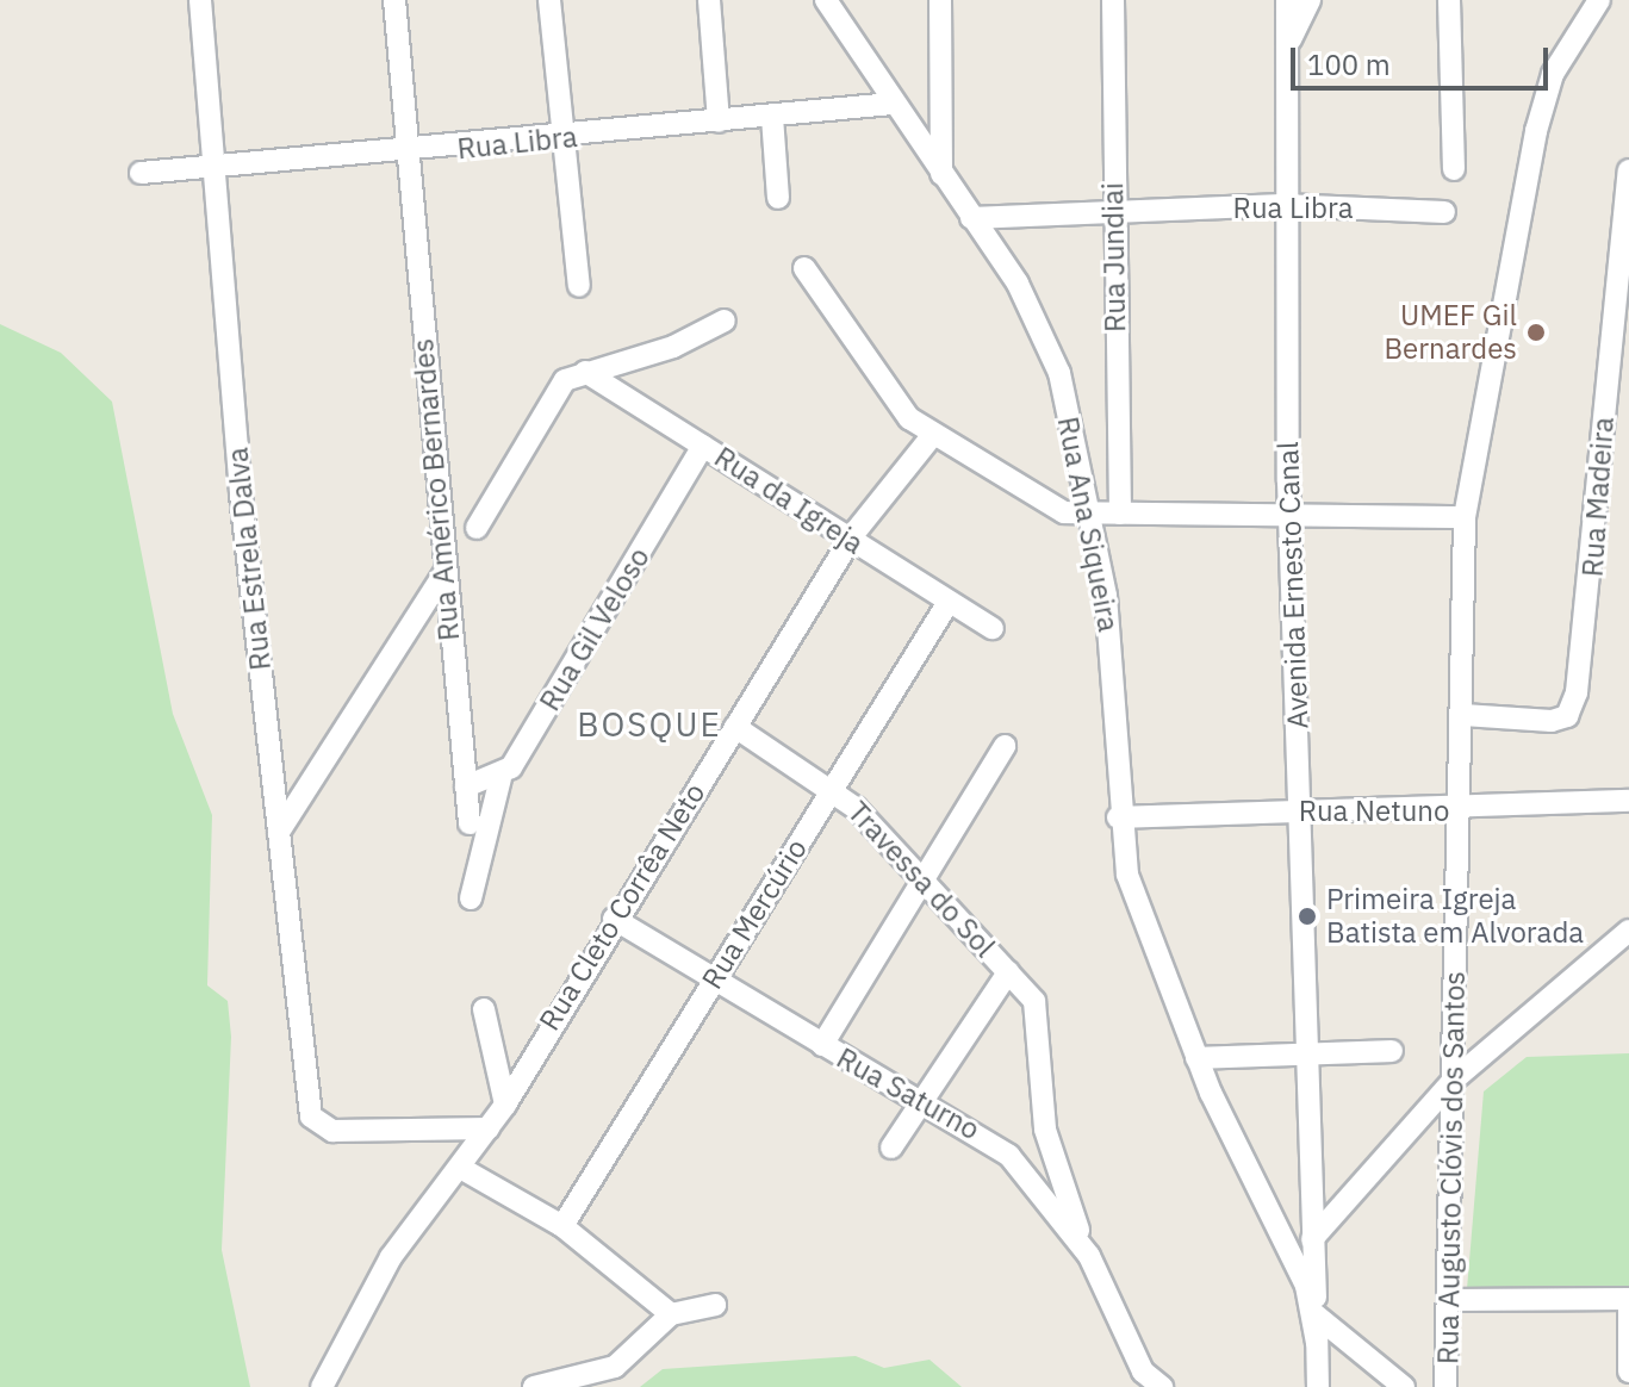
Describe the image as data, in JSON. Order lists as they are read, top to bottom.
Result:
{
  "streets": {
    "street": [
      "Rua Libra",
      "Rua Jundiai",
      "Rua Américo Bernardes",
      "Rua Madeira",
      "Rua da Igreja",
      "Rua Ana Siqueira",
      "Rua Estrela Dalva",
      "Avenida Ernesto Canal",
      "Rua Gil Veloso",
      "Rua Netuno",
      "Travessa do Sol",
      "Rua Cleto Corrêa Neto",
      "Rua Mercúrio",
      "Rua Saturno",
      "Rua Augusto Clóvis dos Santos"
    ]
  },
  "crossings": [
    ["Rua Libra", "Rua Jundiai"],
    ["Rua Libra", "Rua Américo Bernardes"],
    ["Rua Libra", "Rua Ana Siqueira"],
    ["Rua Libra", "Rua Estrela Dalva"],
    ["Rua Libra", "Avenida Ernesto Canal"],
    ["Rua Madeira", "Rua Augusto Clóvis dos Santos"],
    ["Rua da Igreja", "Rua Gil Veloso"],
    ["Rua da Igreja", "Rua Cleto Corrêa Neto"],
    ["Rua da Igreja", "Rua Mercúrio"],
    ["Rua Ana Siqueira", "Avenida Ernesto Canal"],
    ["Rua Ana Siqueira", "Rua Netuno"],
    ["Rua Estrela Dalva", "Rua Cleto Corrêa Neto"],
    ["Avenida Ernesto Canal", "Rua Netuno"],
    ["Rua Netuno", "Rua Augusto Clóvis dos Santos"],
    ["Travessa do Sol", "Rua Cleto Corrêa Neto"],
    ["Travessa do Sol", "Rua Mercúrio"],
    ["Travessa do Sol", "Rua Saturno"],
    ["Rua Cleto Corrêa Neto", "Rua Saturno"],
    ["Rua Mercúrio", "Rua Saturno"]
  ],
  "districts": ["BOSQUE"],
  "places": ["UMEF Gil Bernardes", "Primeira Igreja Batista em Alvorada"],
  "scale_bar": "100 m"
}
